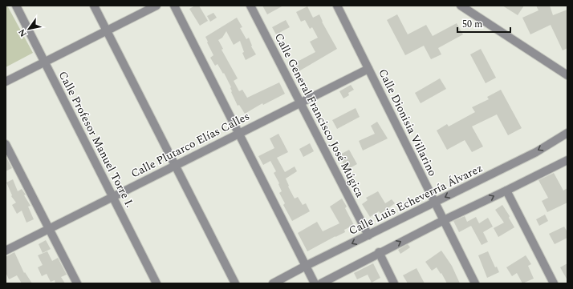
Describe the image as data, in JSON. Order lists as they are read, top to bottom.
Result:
{
  "streets": {
    "street": [
      "Calle General Francisco José Múgica",
      "Calle Dionisia Villarino",
      "Calle Profesor Manuel Torre I.",
      "Calle Plutarco Elías Calles",
      "Calle Luis Echeverría Álvarez"
    ]
  },
  "crossings": [
    ["Calle General Francisco José Múgica", "Calle Plutarco Elías Calles"],
    ["Calle General Francisco José Múgica", "Calle Luis Echeverría Álvarez"],
    ["Calle Dionisia Villarino", "Calle Plutarco Elías Calles"],
    ["Calle Dionisia Villarino", "Calle Luis Echeverría Álvarez"],
    ["Calle Profesor Manuel Torre I.", "Calle Plutarco Elías Calles"]
  ],
  "scale_bar": "50 m",
  "north": "bottom left"
}
